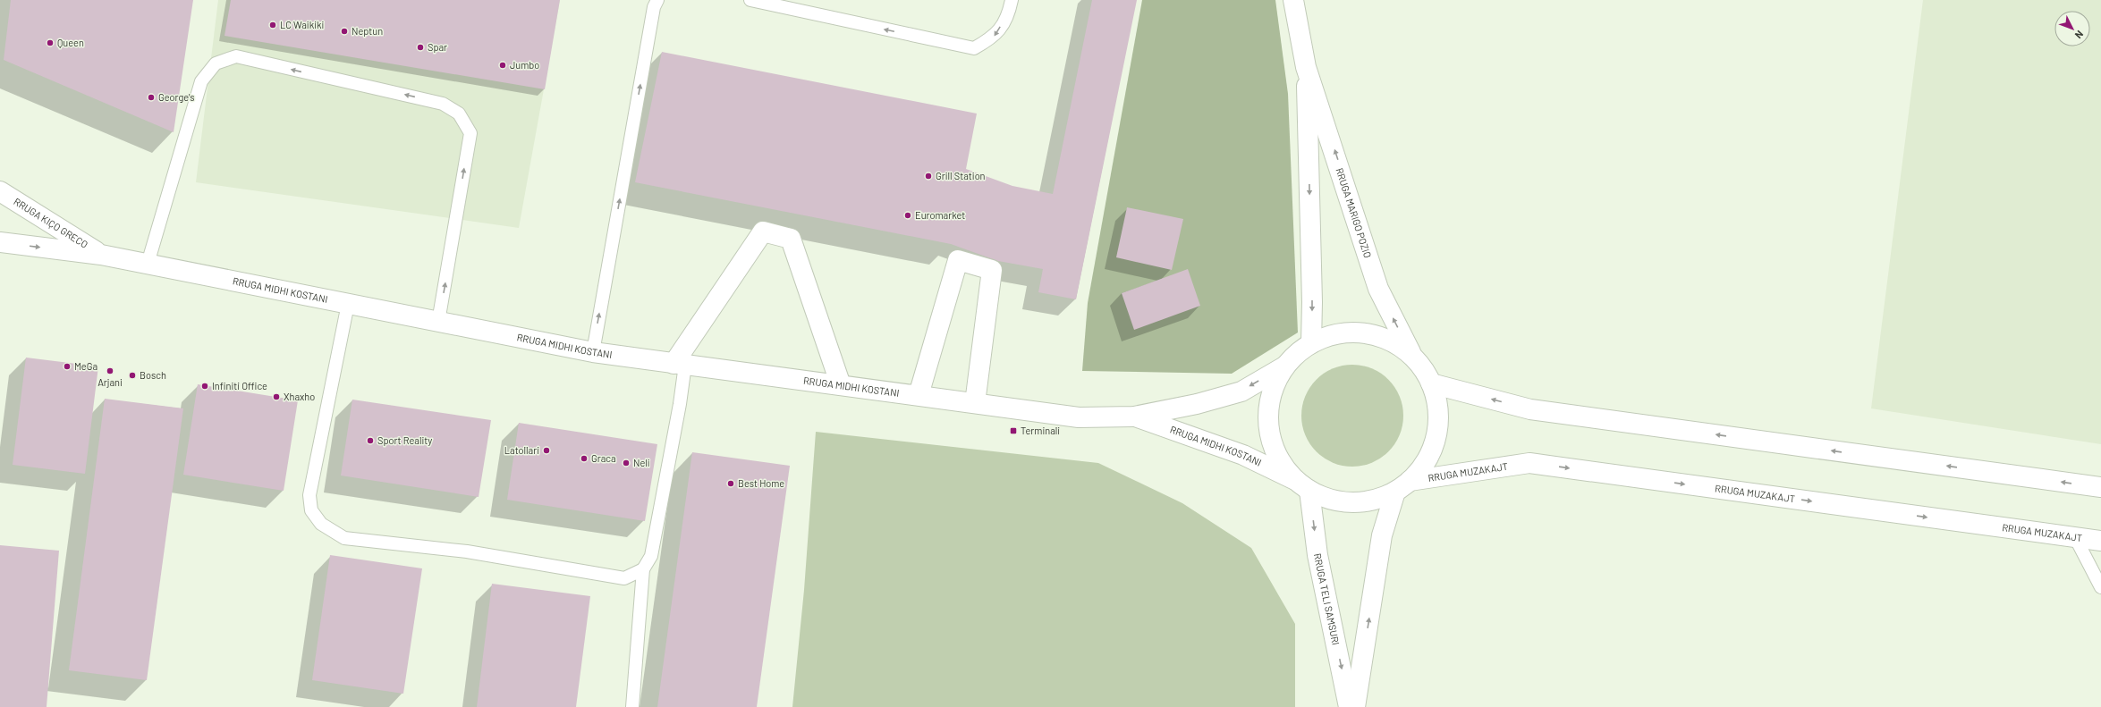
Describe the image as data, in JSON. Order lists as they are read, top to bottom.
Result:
{
  "streets": {
    "main road": [
      "RRUGA MARIGO POZIO",
      "RRUGA KIÇO GRECO",
      "RRUGA MIDHI KOSTANI",
      "RRUGA MUZAKAJT",
      "RRUGA TELI SAMSURI"
    ]
  },
  "crossings": [
    ["RRUGA KIÇO GRECO", "RRUGA MIDHI KOSTANI"],
    ["RRUGA MIDHI KOSTANI", "RRUGA MUZAKAJT"],
    ["RRUGA MIDHI KOSTANI", "RRUGA TELI SAMSURI"]
  ],
  "places": {
    "other": [
      "LC Waikiki",
      "Neptun",
      "Queen",
      "Spar",
      "Jumbo",
      "George's",
      "Grill Station",
      "Euromarket",
      "MeGa",
      "Arjani",
      "Bosch",
      "Infiniti Office",
      "Xhaxho",
      "Sport Reality",
      "Latollari",
      "Graca",
      "Neli",
      "Best Home"
    ],
    "transit": ["Terminali"]
  },
  "north": "bottom right"
}
